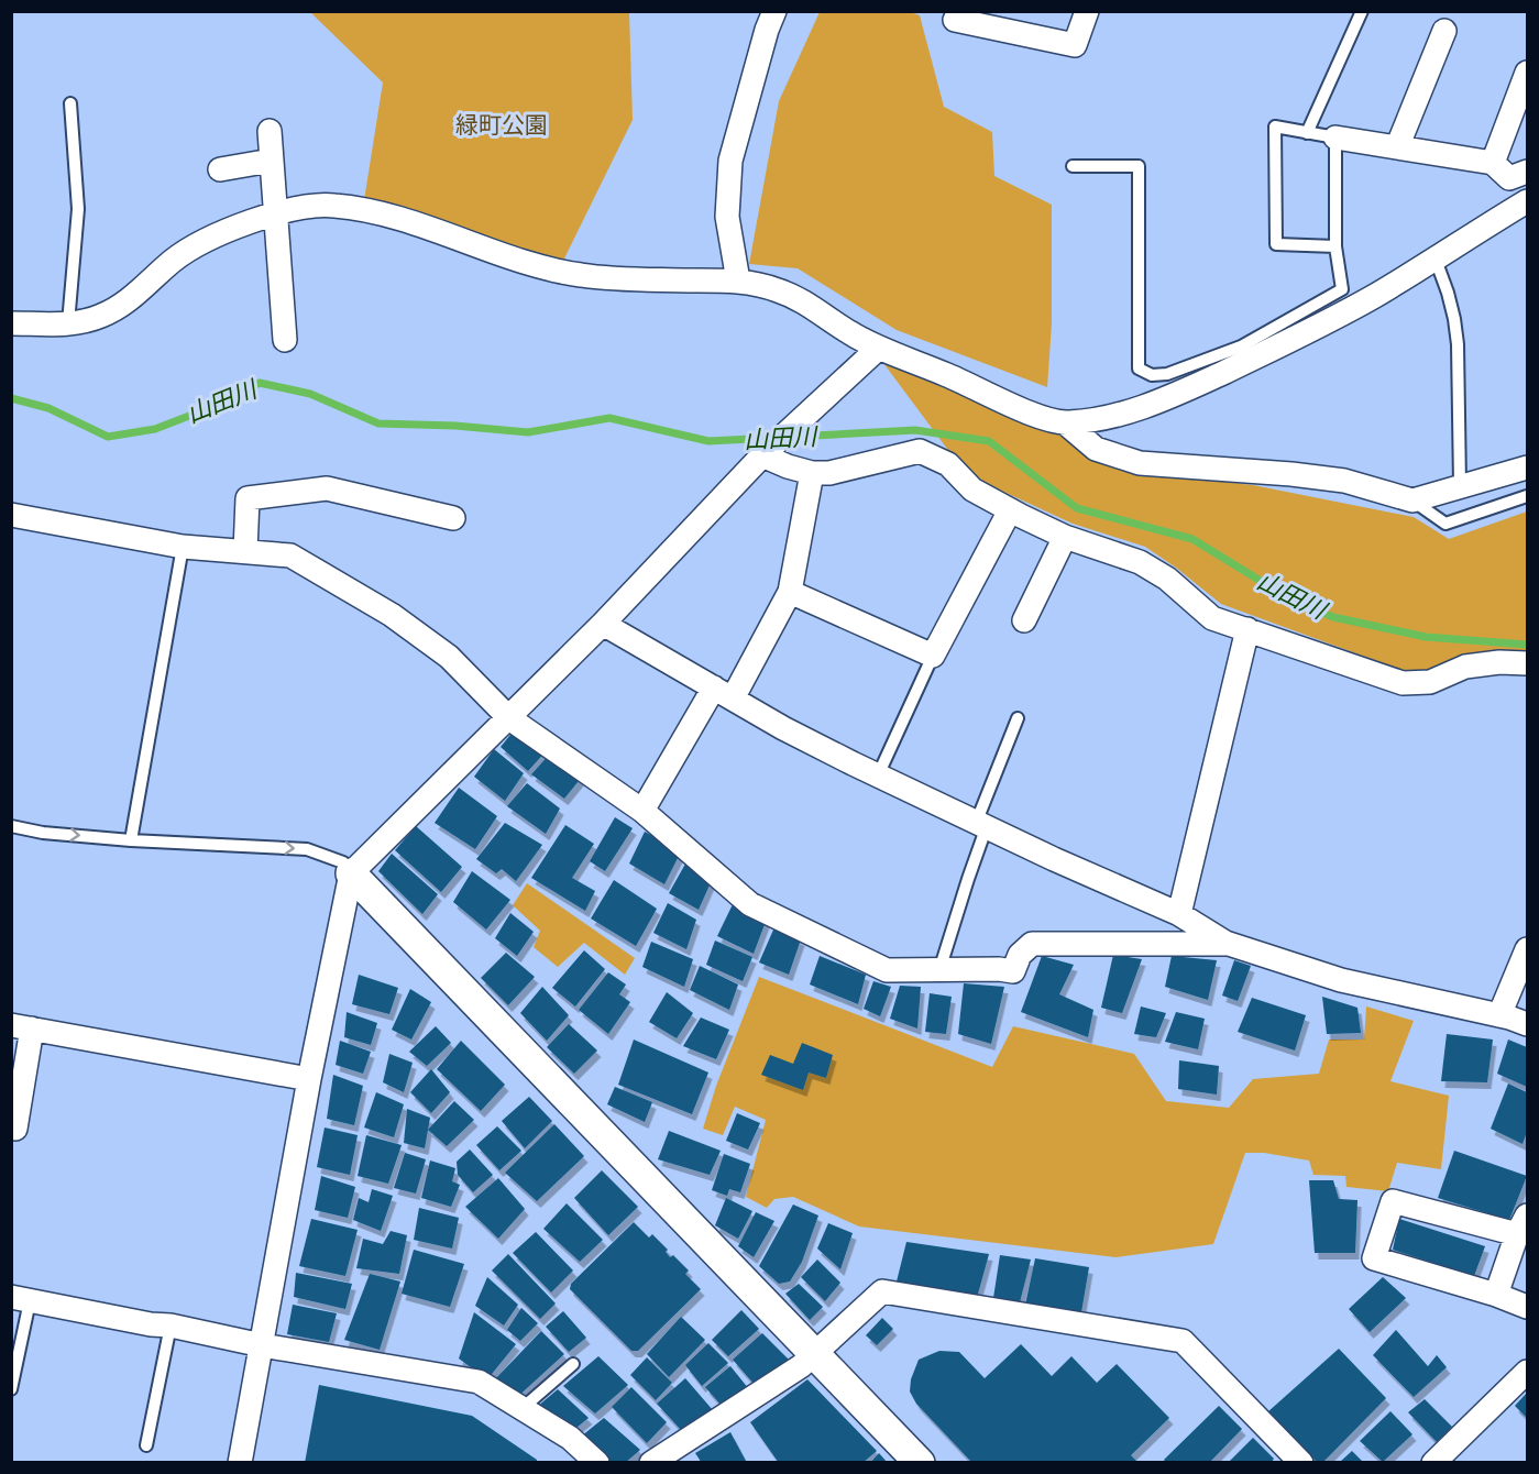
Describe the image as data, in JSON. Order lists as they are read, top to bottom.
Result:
{
  "water": ["山田川"],
  "parks": ["緑町公園"]
}
